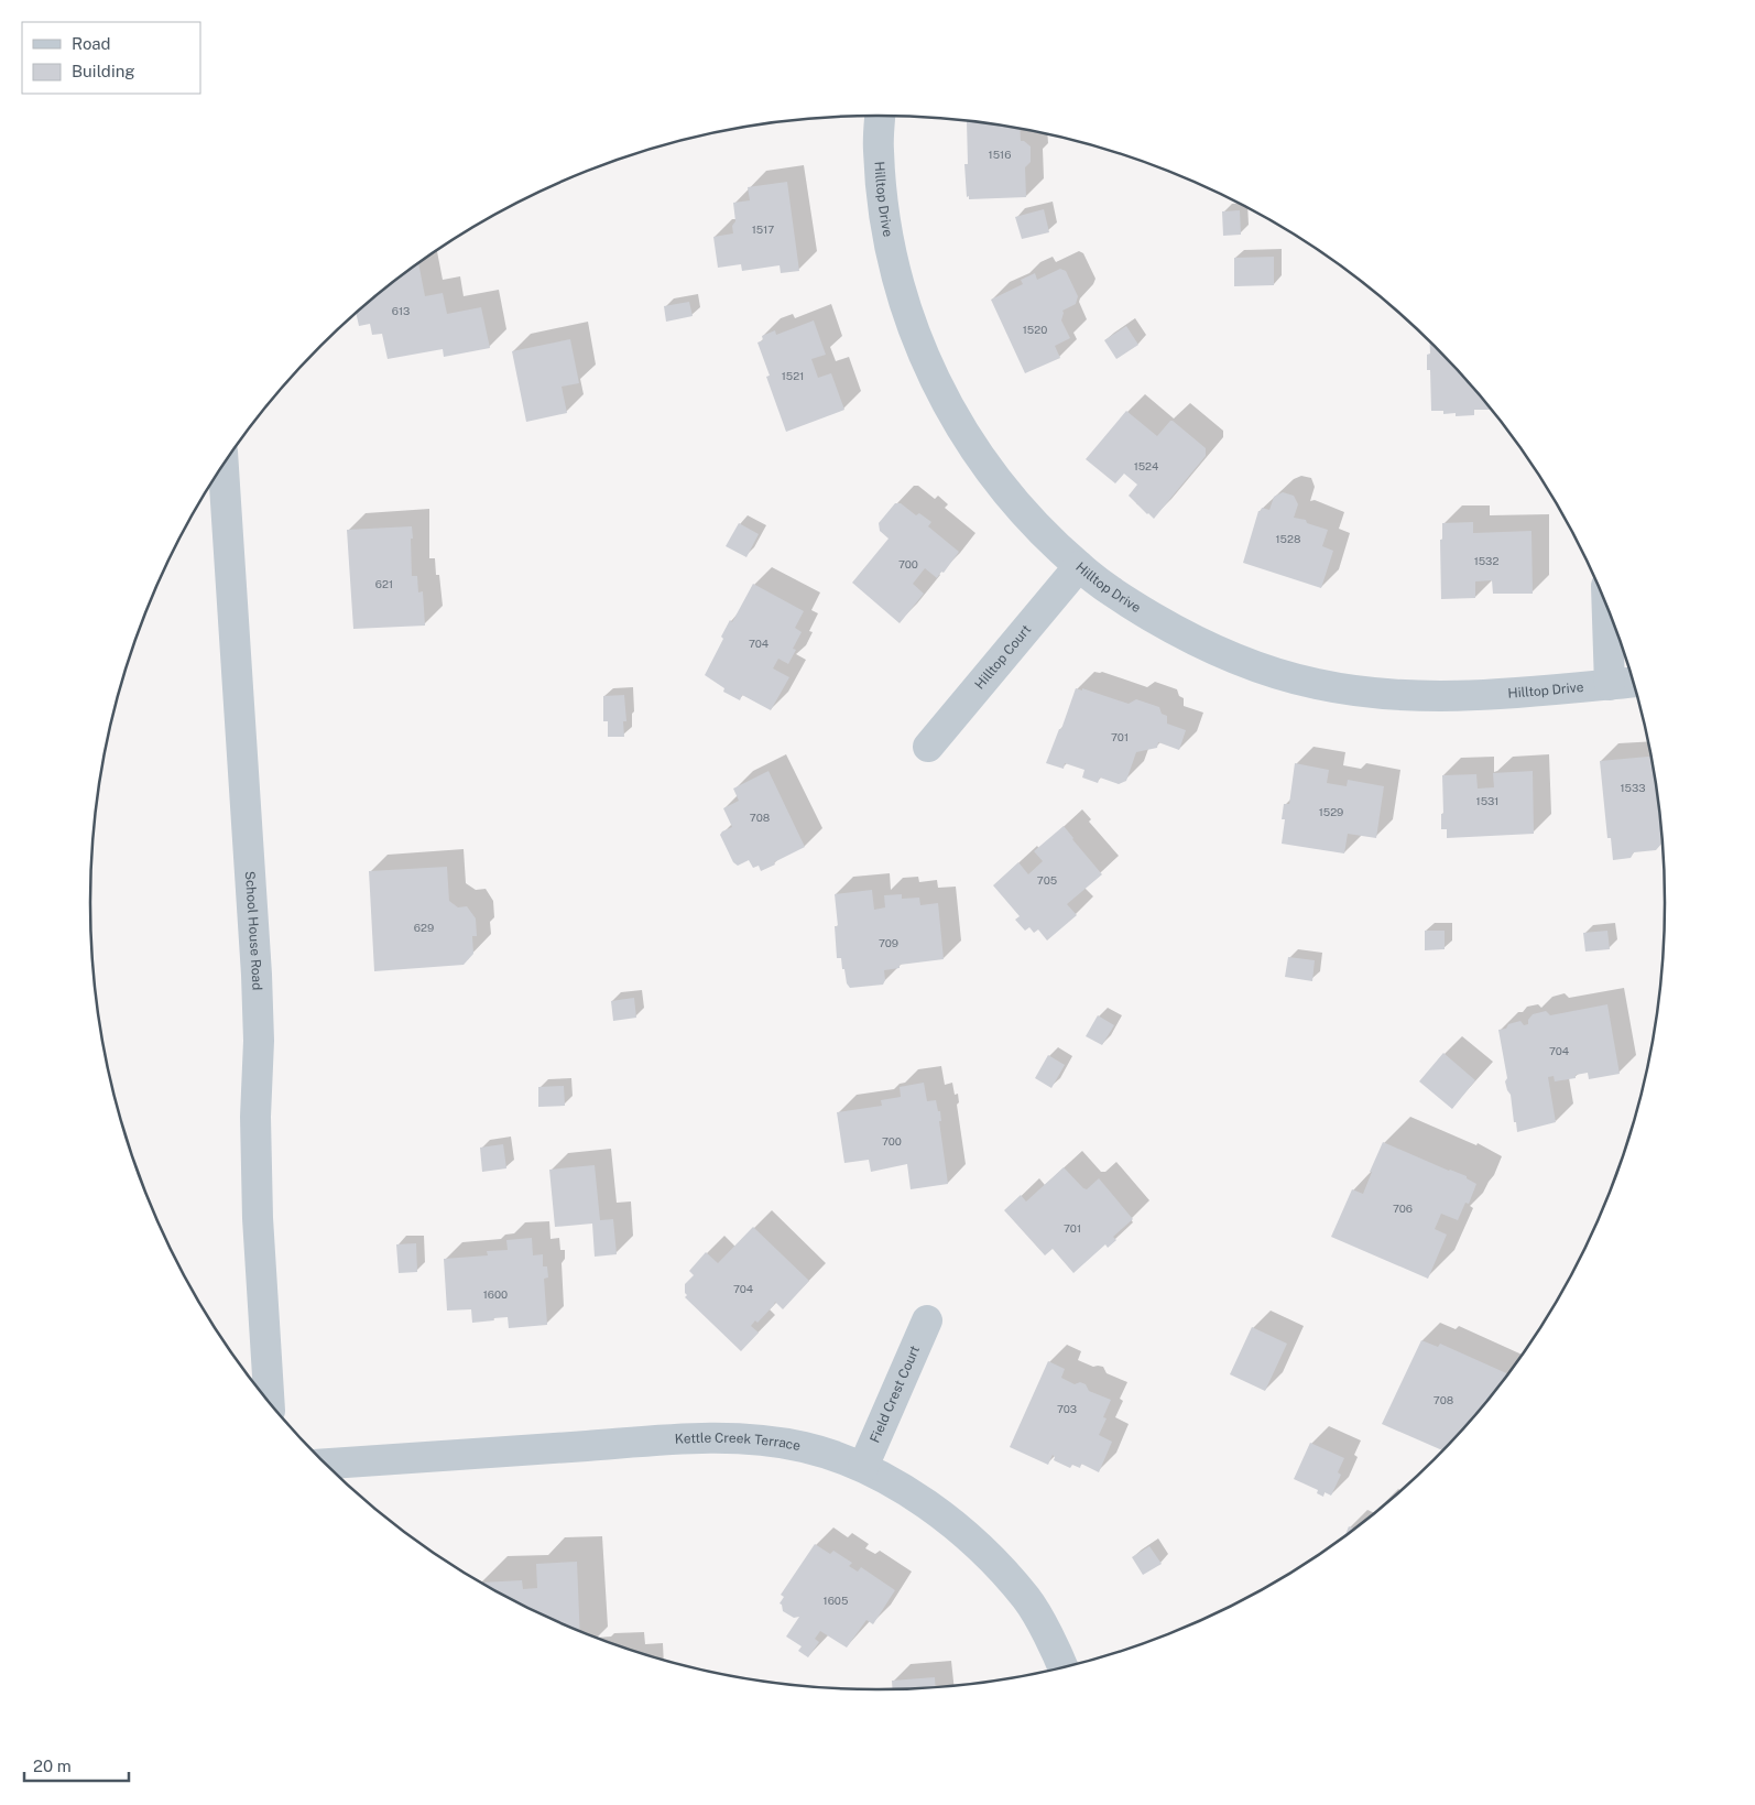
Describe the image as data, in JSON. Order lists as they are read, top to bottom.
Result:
{
  "streets": {
    "street": [
      "Hilltop Drive",
      "Hilltop Court",
      "School House Road",
      "Field Crest Court",
      "Kettle Creek Terrace"
    ]
  },
  "crossings": [
    ["Hilltop Drive", "Hilltop Court"],
    ["Field Crest Court", "Kettle Creek Terrace"]
  ],
  "house_numbers": [
    "1516",
    "1517",
    "613",
    "1520",
    "1521",
    "1524",
    "1528",
    "1532",
    "700",
    "621",
    "704",
    "701",
    "1533",
    "1531",
    "1529",
    "708",
    "705",
    "629",
    "709",
    "704",
    "700",
    "706",
    "701",
    "704",
    "1600",
    "708",
    "703",
    "1605"
  ],
  "legend": ["Road", "Building"],
  "scale_bar": "20 m"
}
